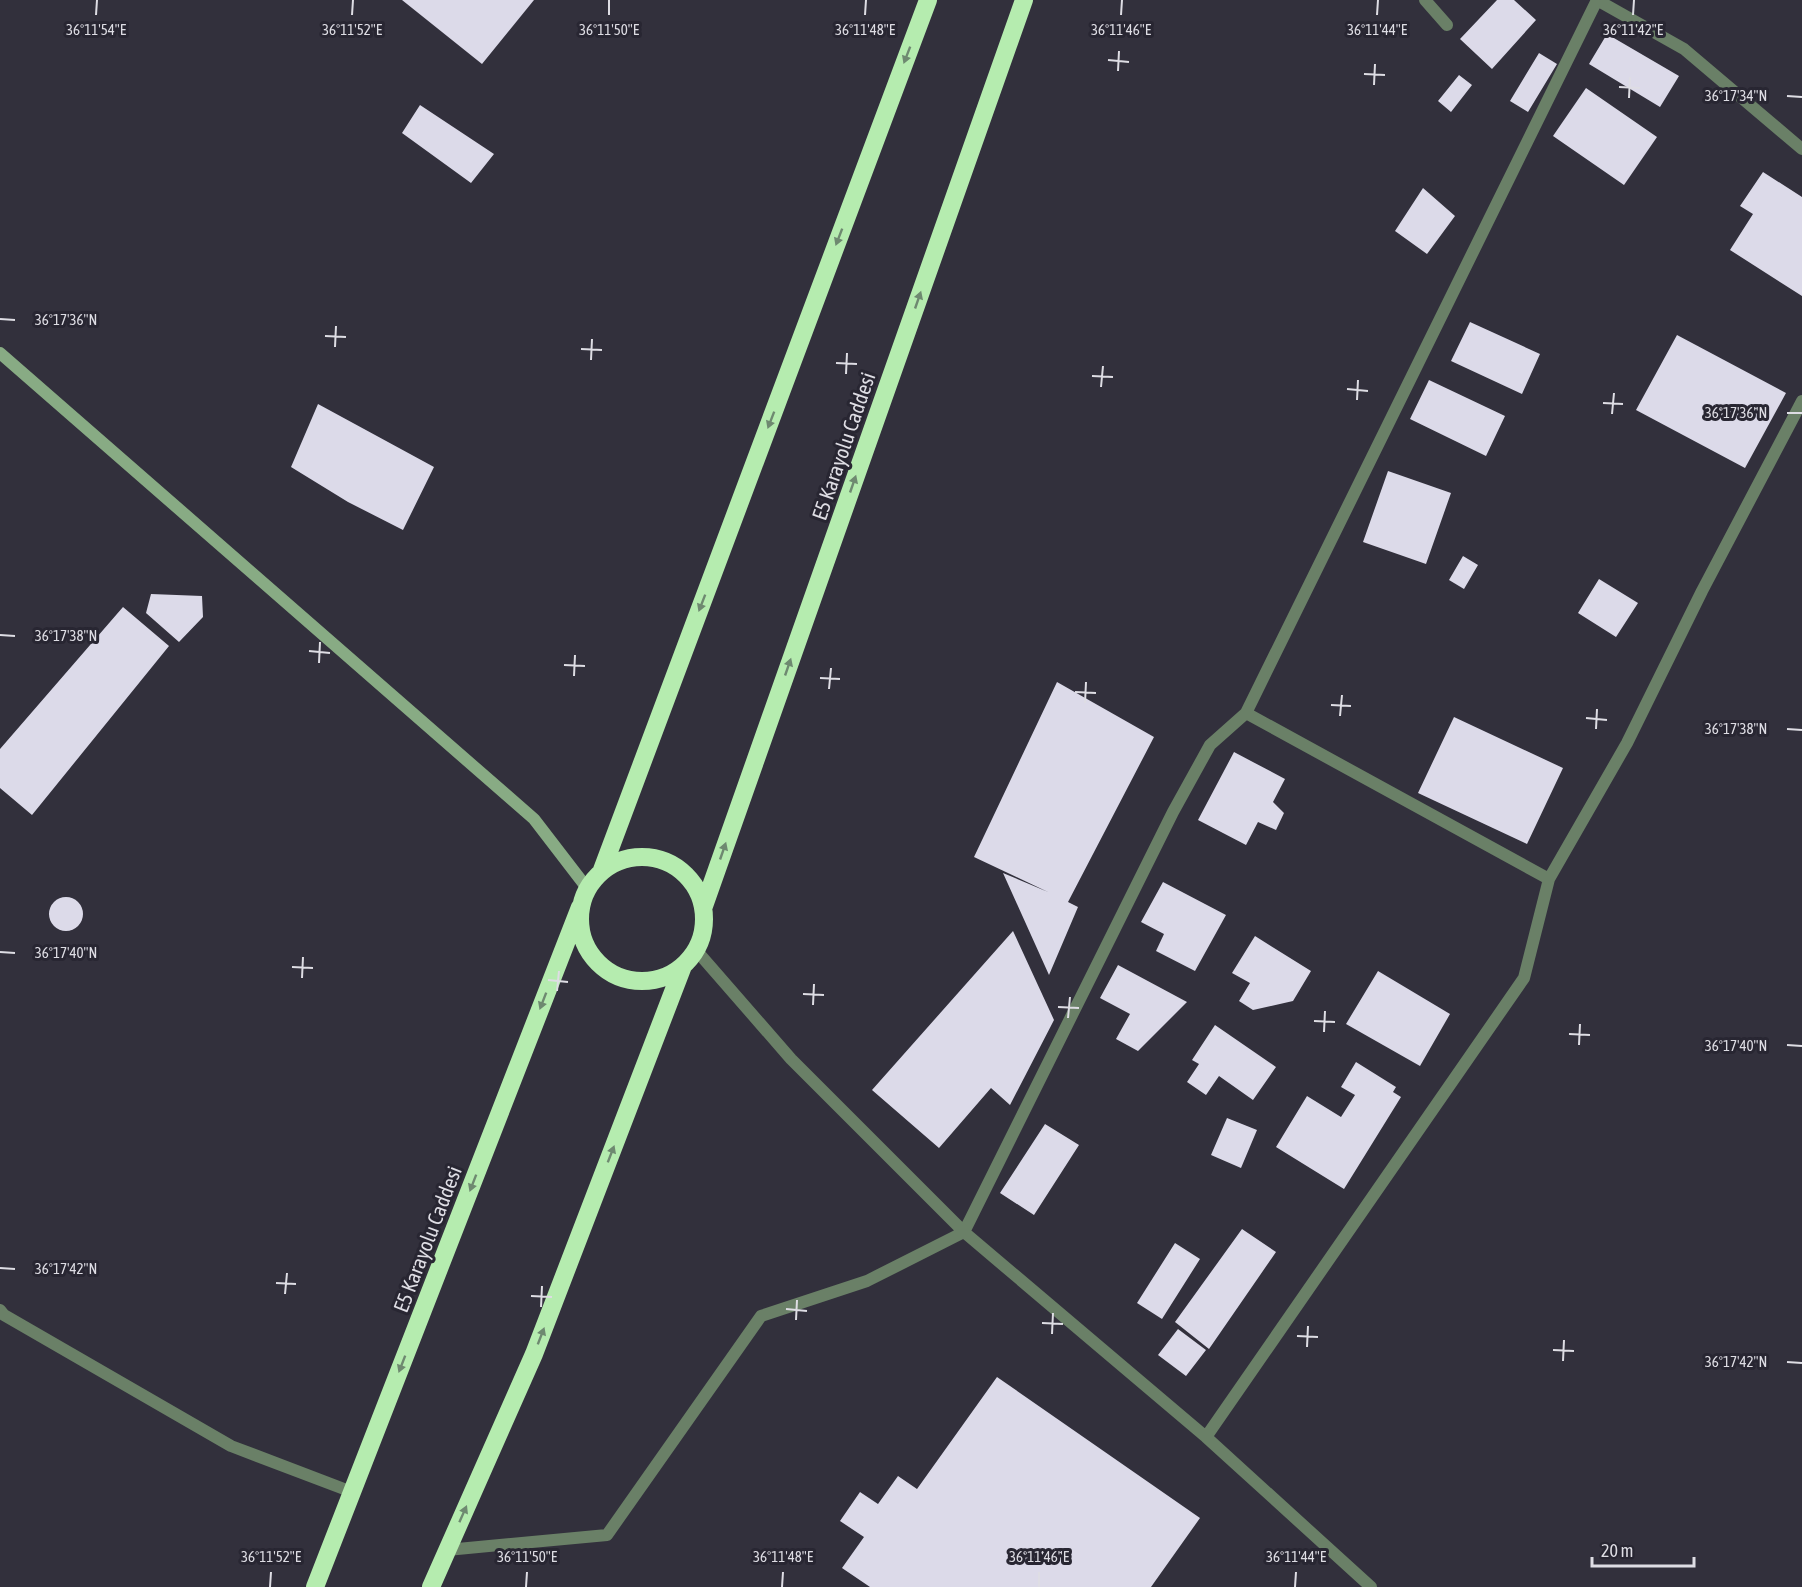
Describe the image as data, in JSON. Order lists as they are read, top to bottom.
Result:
{
  "streets": {
    "highway": ["E5 Karayolu Caddesi"]
  },
  "scale_bar": "20 m",
  "coordinates": [
    "36°11'54\"E",
    "36°11'52\"E",
    "36°11'50\"E",
    "36°11'48\"E",
    "36°11'44\"E",
    "36°11'46\"E",
    "36°11'42\"E",
    "36°17'34\"N",
    "36°17'36\"N",
    "36°17'38\"N",
    "36°17'40\"N",
    "36°17'42\"N"
  ]
}
